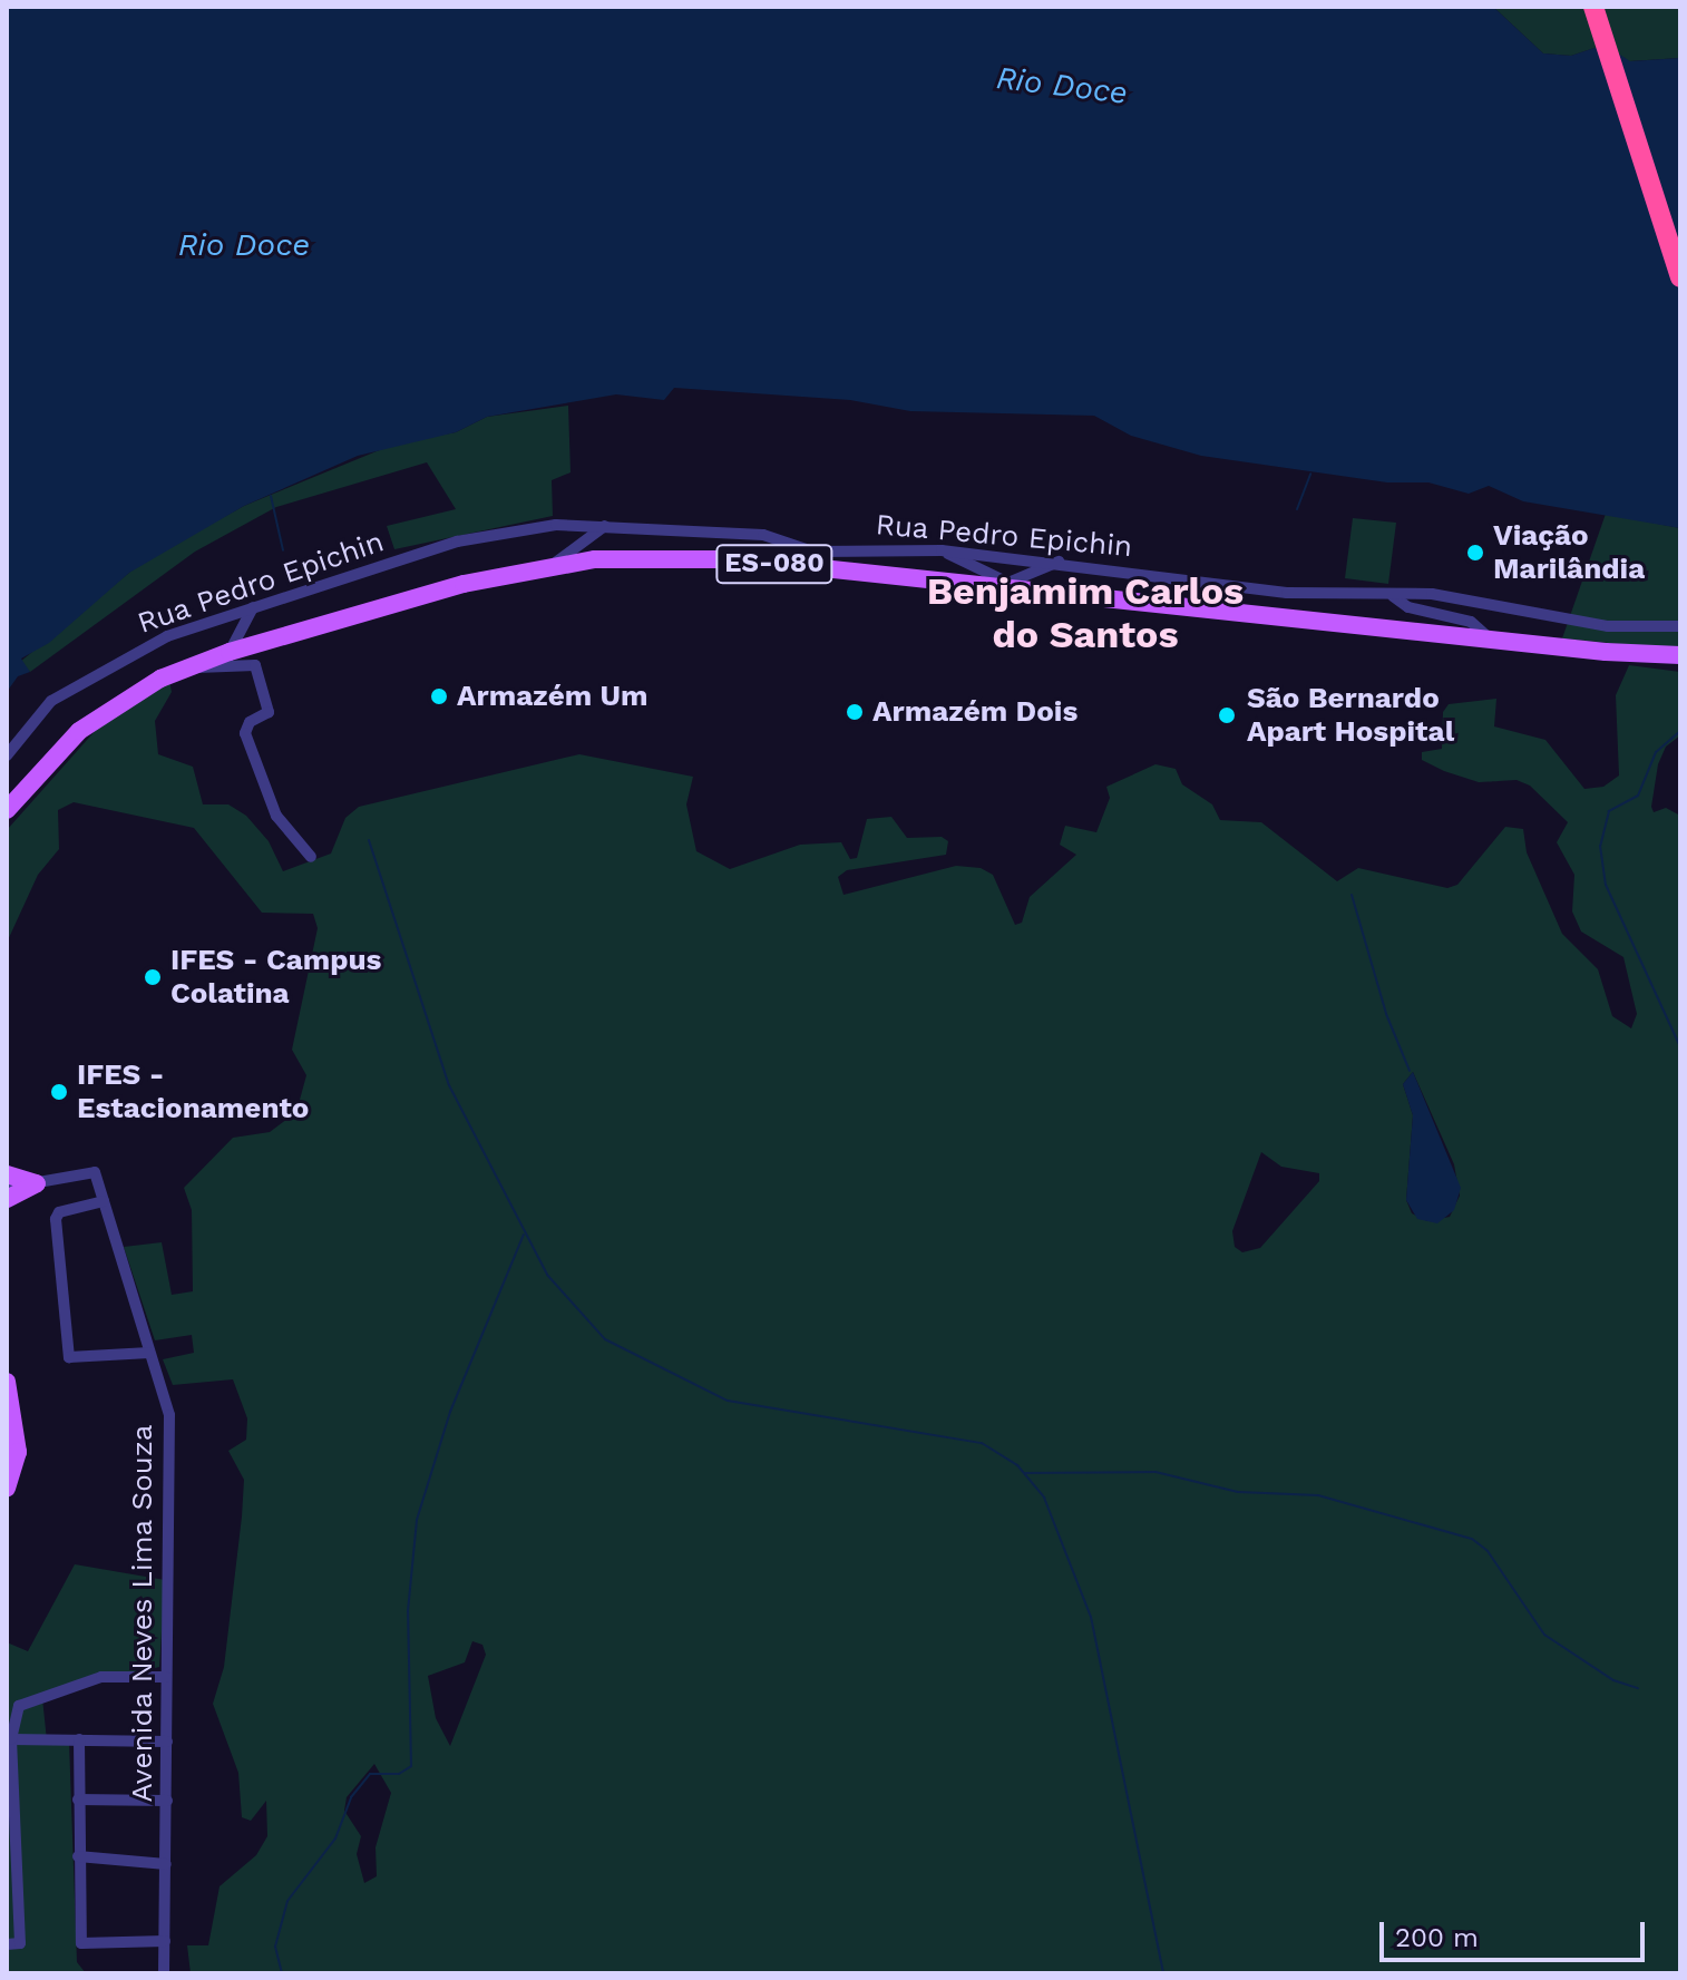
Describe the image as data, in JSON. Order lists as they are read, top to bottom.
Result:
{
  "streets": {
    "main road": ["ES-080"],
    "street": ["Rua Pedro Epichin", "Avenida Neves Lima Souza"]
  },
  "districts": ["Benjamim Carlos do Santos"],
  "water": ["Rio Doce"],
  "places": [
    "Viação Marilândia",
    "Armazém Um",
    "Armazém Dois",
    "São Bernardo Apart Hospital",
    "IFES - Campus Colatina",
    "IFES - Estacionamento"
  ],
  "scale_bar": "200 m"
}
